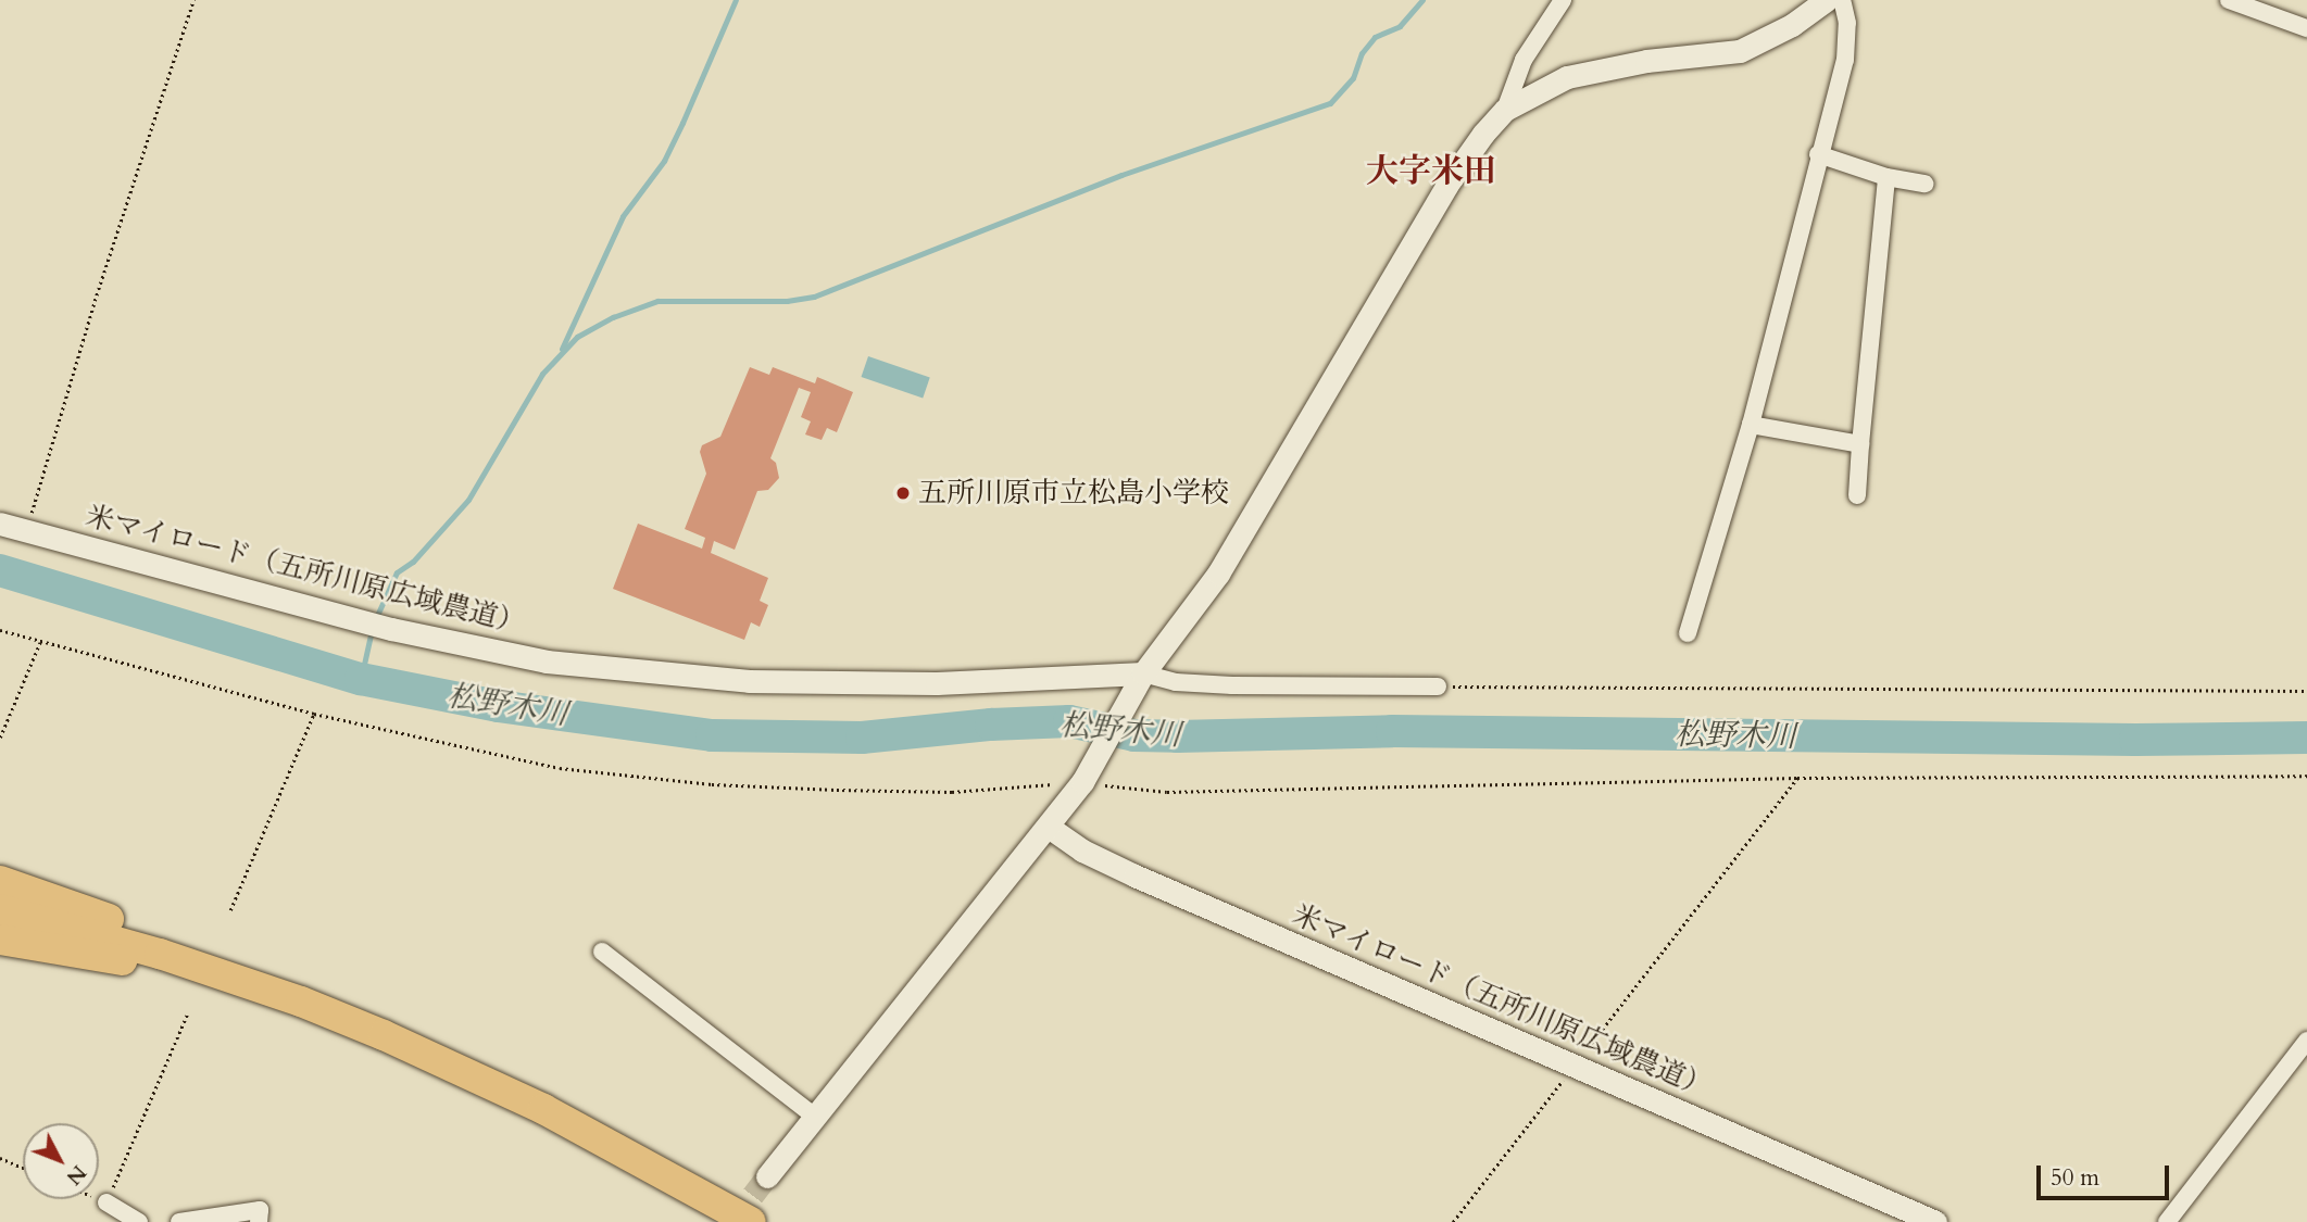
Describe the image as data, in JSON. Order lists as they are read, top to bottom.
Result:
{
  "streets": {
    "street": ["米マイロード（五所川原広域農道）"]
  },
  "districts": ["大字米田"],
  "water": ["松野木川"],
  "places": ["五所川原市立松島小学校"],
  "scale_bar": "50 m",
  "north": "bottom right"
}
